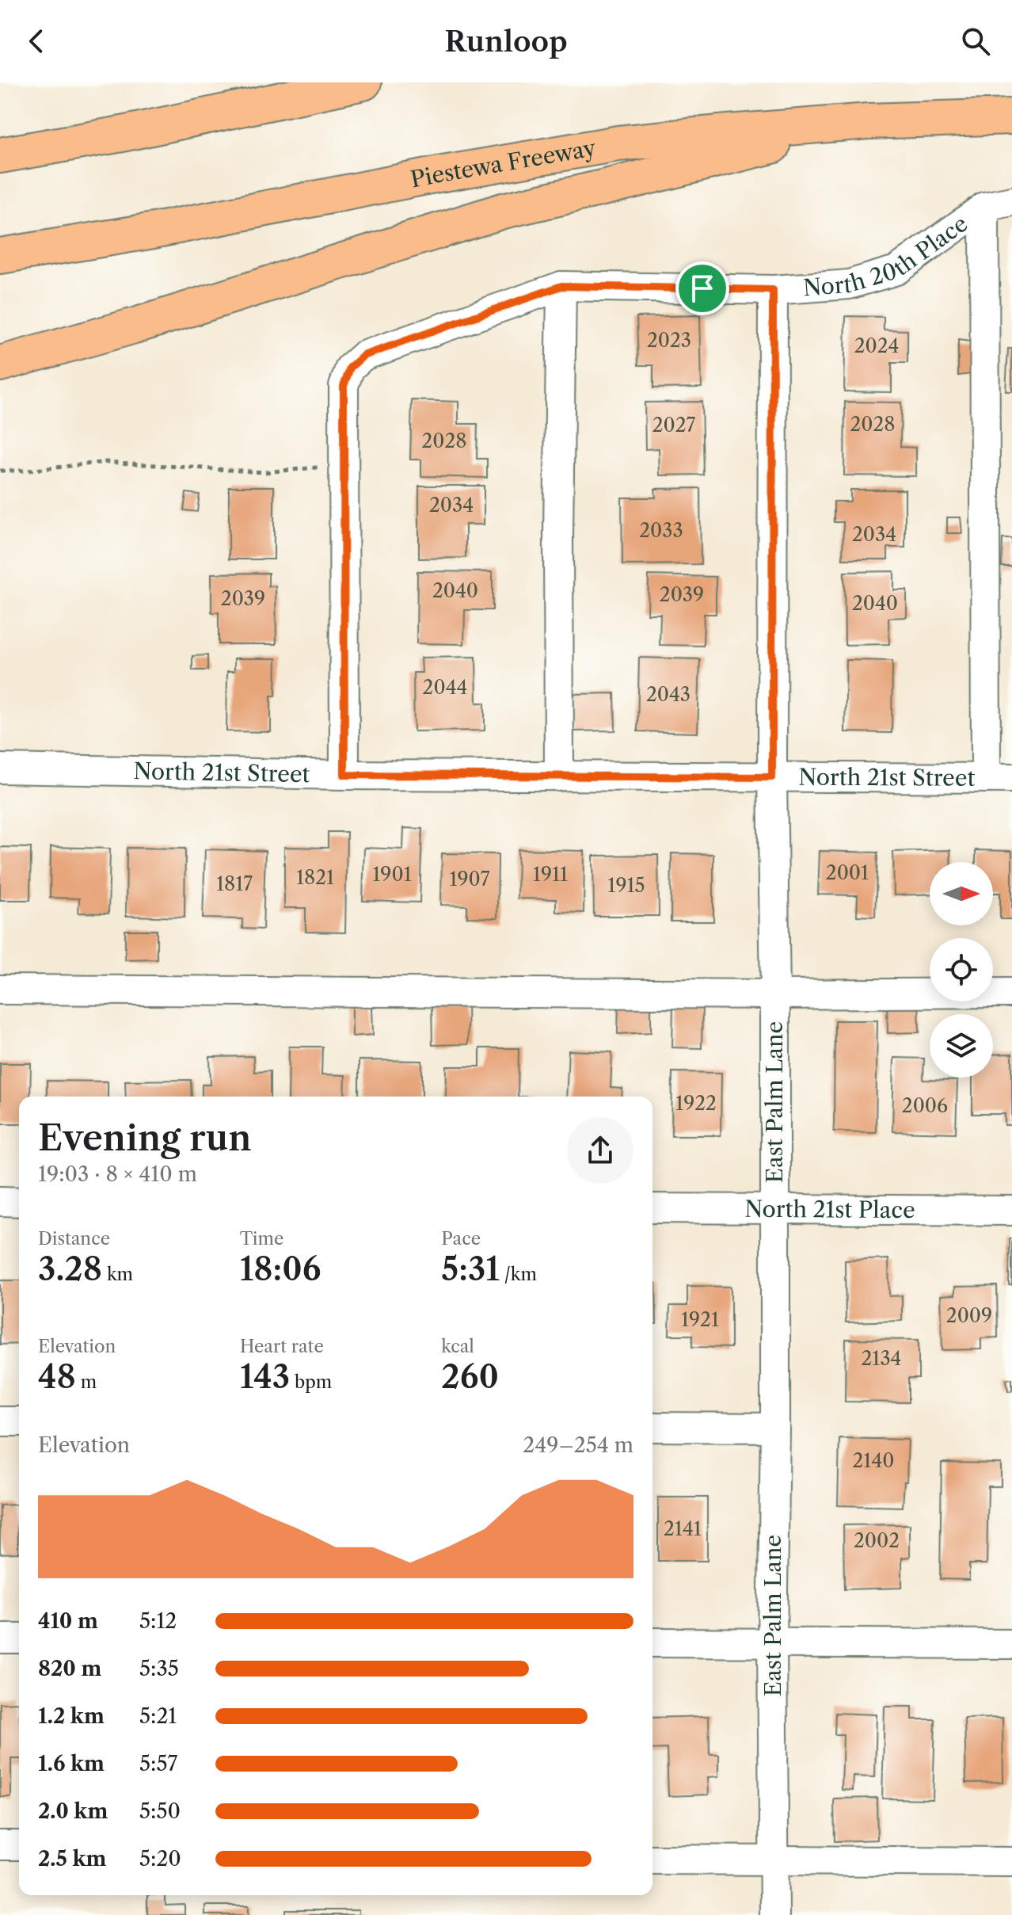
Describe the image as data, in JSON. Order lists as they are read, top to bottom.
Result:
{
  "streets": {
    "highway": ["Piestewa Freeway"],
    "street": [
      "North 20th Place",
      "North 21st Street",
      "East Palm Lane",
      "North 21st Place"
    ]
  },
  "crossings": [
    ["North 20th Place", "East Palm Lane"],
    ["North 21st Street", "East Palm Lane"],
    ["East Palm Lane", "North 21st Place"]
  ],
  "house_numbers": [
    "2023",
    "2024",
    "2028",
    "2027",
    "2028",
    "2034",
    "2033",
    "2034",
    "2040",
    "2039",
    "2039",
    "2040",
    "2044",
    "2043",
    "2001",
    "1901",
    "1911",
    "1821",
    "1907",
    "1817",
    "1915",
    "1922",
    "2006",
    "2009",
    "1921",
    "2134",
    "2140",
    "2141",
    "2002"
  ],
  "north": "right",
  "page": {
    "header": "Runloop",
    "heading": ["Evening run", "19:03 · 8 × 410 m"],
    "stats": [
      ["Distance", "3.28 km"],
      ["Time", "18:06"],
      ["Pace", "5:31 /km"],
      ["Elevation", "48 m"],
      ["Heart rate", "143 bpm"],
      ["kcal", "260"]
    ],
    "chart": ["Elevation", "249–254 m"],
    "list": [
      {
        "name": "410 m",
        "note": "5:12"
      },
      {
        "name": "820 m",
        "note": "5:35"
      },
      {
        "name": "1.2 km",
        "note": "5:21"
      },
      {
        "name": "1.6 km",
        "note": "5:57"
      },
      {
        "name": "2.0 km",
        "note": "5:50"
      },
      {
        "name": "2.5 km",
        "note": "5:20"
      }
    ]
  }
}
